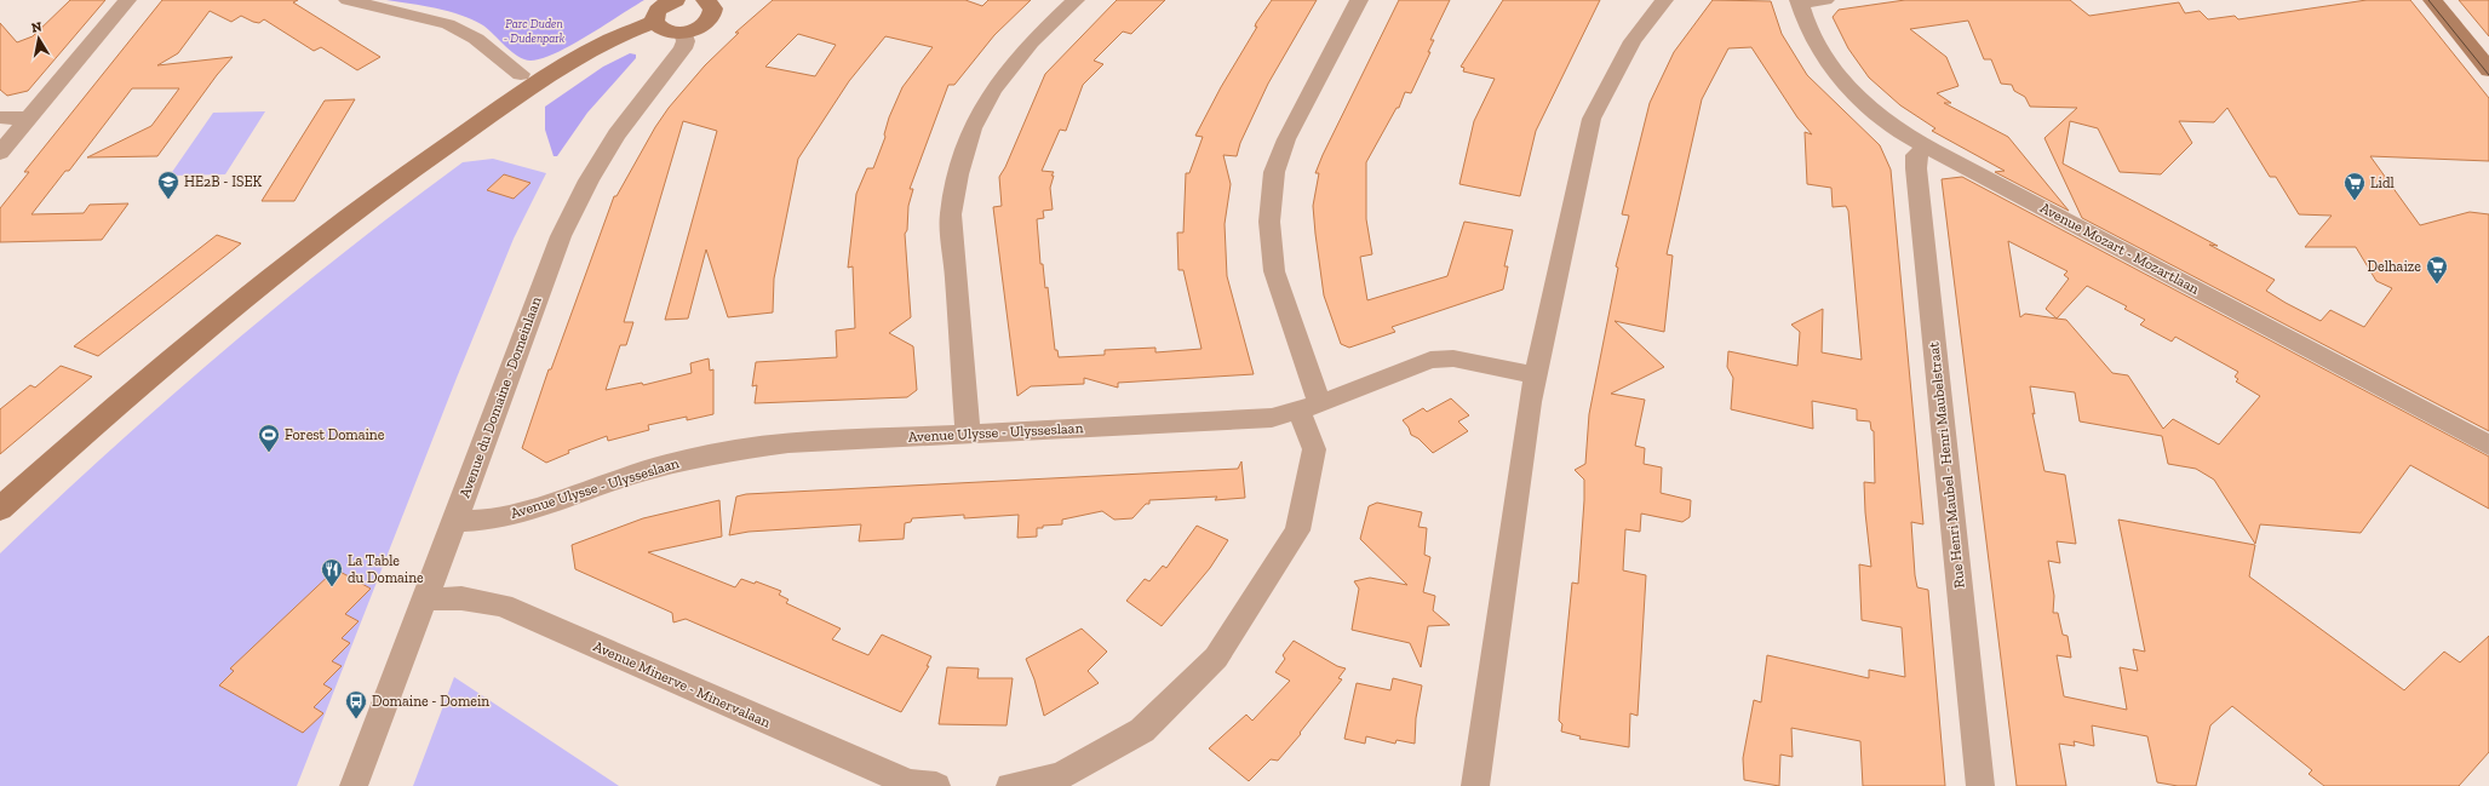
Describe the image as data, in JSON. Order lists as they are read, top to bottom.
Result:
{
  "streets": {
    "street": [
      "Avenue Mozart - Mozartlaan",
      "Avenue du Domaine - Domeinlaan",
      "Avenue Ulysse - Ulysseslaan",
      "Rue Henri Maubel - Henri Maubelstraat",
      "Avenue Minerve - Minervalaan"
    ]
  },
  "crossings": [
    ["Avenue Mozart - Mozartlaan", "Rue Henri Maubel - Henri Maubelstraat"],
    ["Avenue du Domaine - Domeinlaan", "Avenue Ulysse - Ulysseslaan"],
    ["Avenue du Domaine - Domeinlaan", "Avenue Minerve - Minervalaan"]
  ],
  "parks": ["Parc Duden - Dudenpark"],
  "places": {
    "school or university": ["HE2B - ISEK"],
    "supermarket": ["Lidl", "Delhaize"],
    "sports": ["Forest Domaine"],
    "restaurant": ["La Table du Domaine"],
    "bus stop": ["Domaine - Domein"]
  },
  "north": "top"
}
